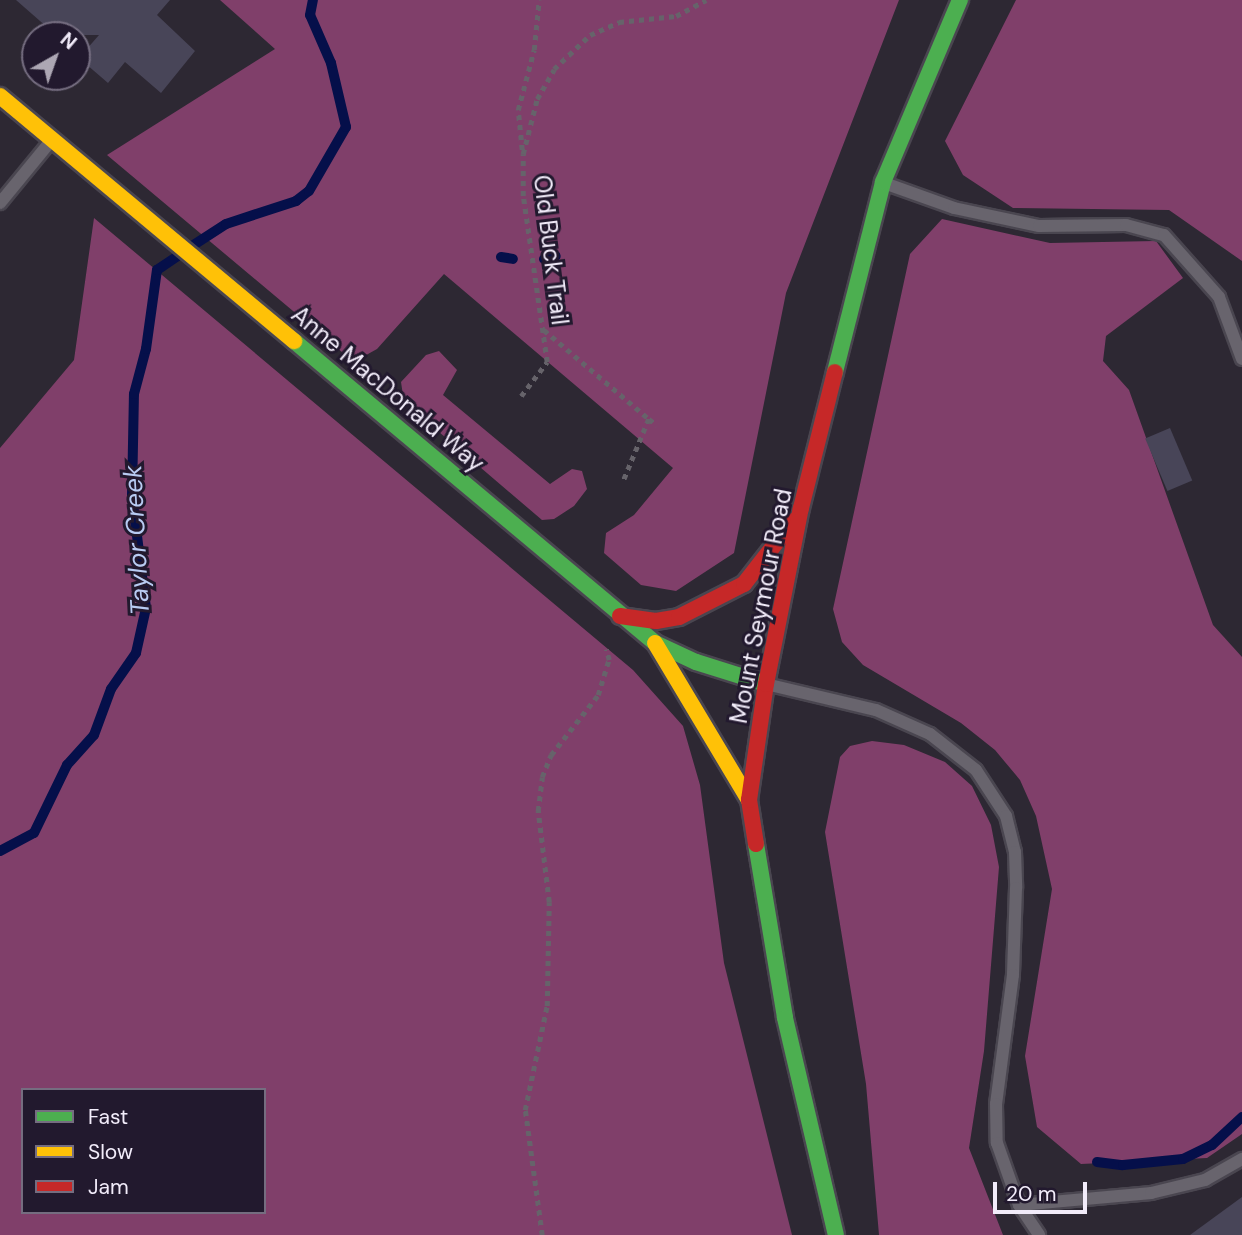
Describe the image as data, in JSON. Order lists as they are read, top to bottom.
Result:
{
  "streets": {
    "street": ["Anne MacDonald Way", "Mount Seymour Road"],
    "path": ["Old Buck Trail"]
  },
  "crossings": [
    ["Anne MacDonald Way", "Mount Seymour Road"]
  ],
  "water": ["Taylor Creek"],
  "legend": ["Fast", "Slow", "Jam"],
  "scale_bar": "20 m",
  "north": "top right"
}
